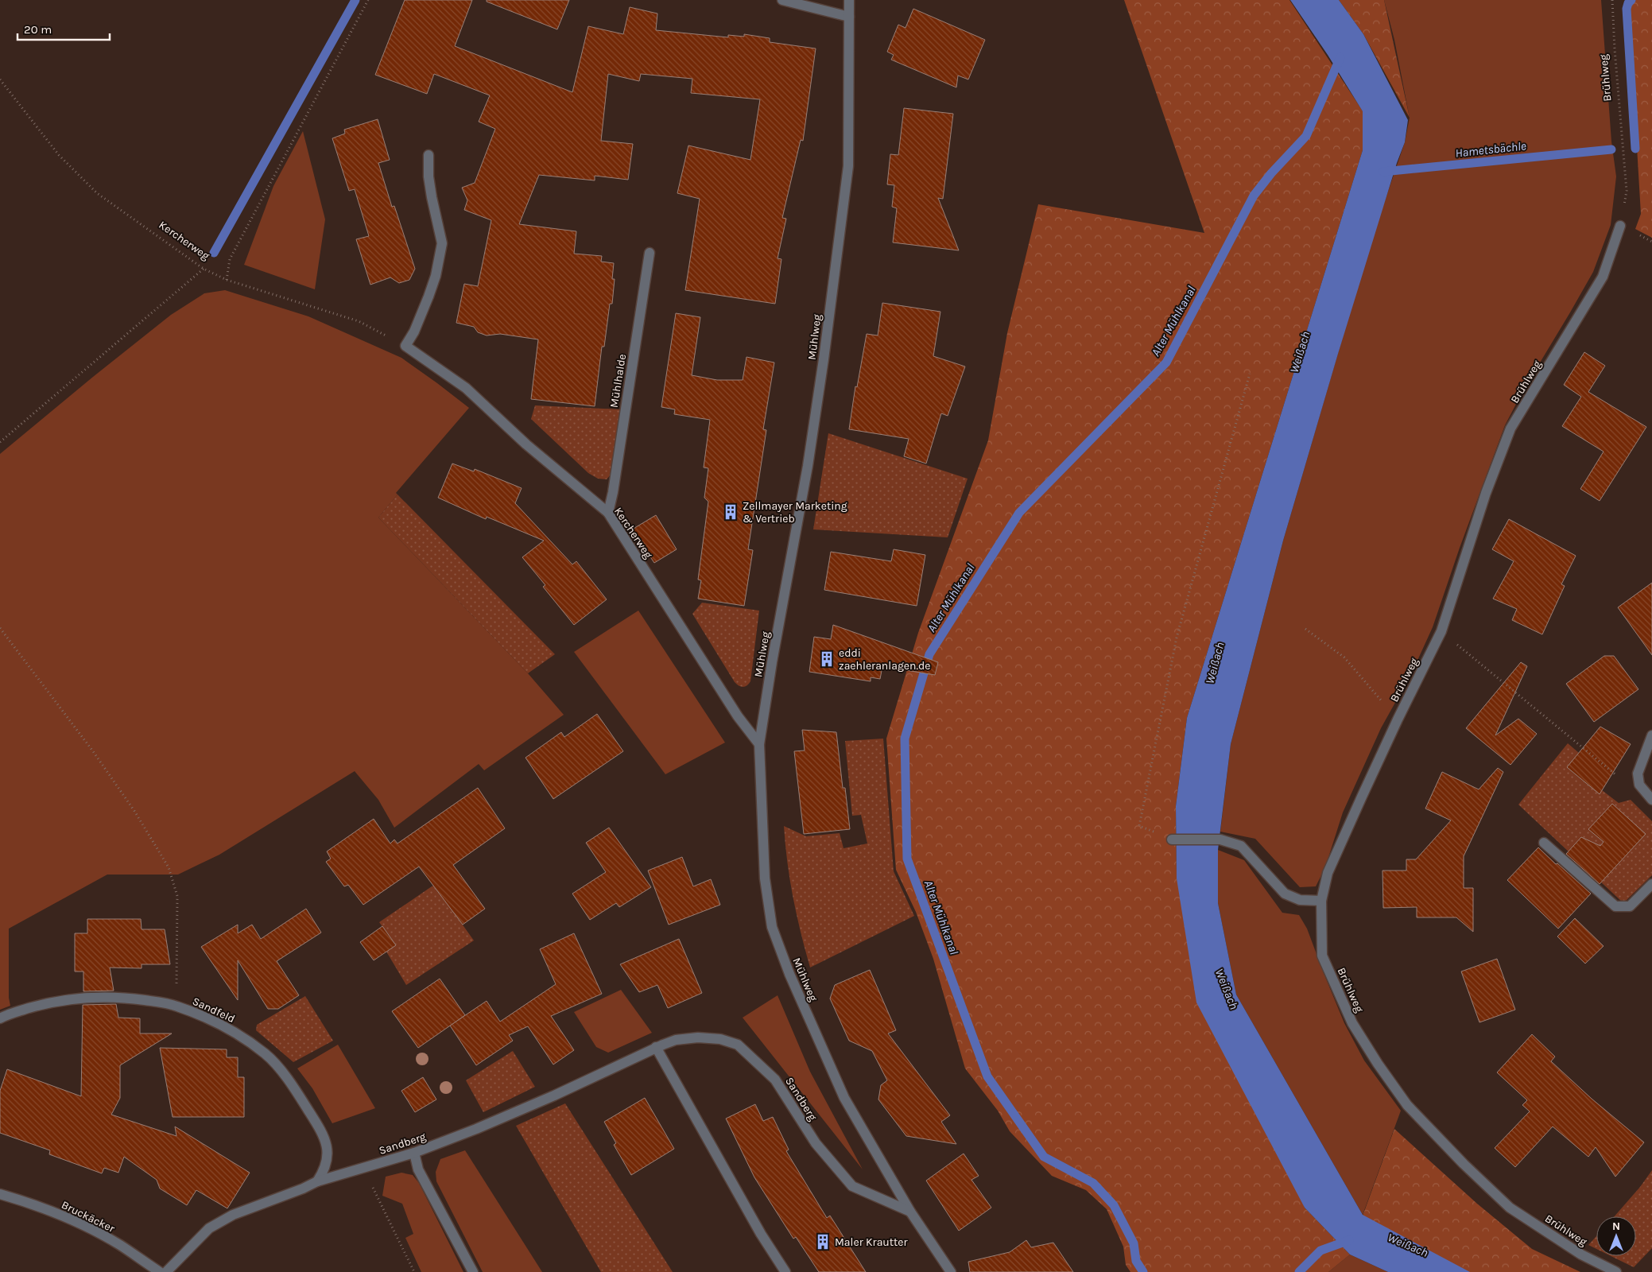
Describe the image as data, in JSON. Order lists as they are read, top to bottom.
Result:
{
  "streets": {
    "street": [
      "Brühlweg",
      "Kercherweg",
      "Mühlweg",
      "Mühlhalde",
      "Sandfeld",
      "Sandberg",
      "Bruckäcker"
    ]
  },
  "crossings": [
    ["Kercherweg", "Mühlweg"],
    ["Kercherweg", "Mühlhalde"],
    ["Mühlweg", "Sandberg"],
    ["Sandfeld", "Sandberg"]
  ],
  "water": ["Hametsbächle", "Alter Mühlkanal", "Weißach"],
  "places": {
    "building": ["Zellmayer Marketing & Vertrieb", "eddi zaehleranlagen.de", "Maler Krautter"]
  },
  "scale_bar": "20 m",
  "north": "top"
}
